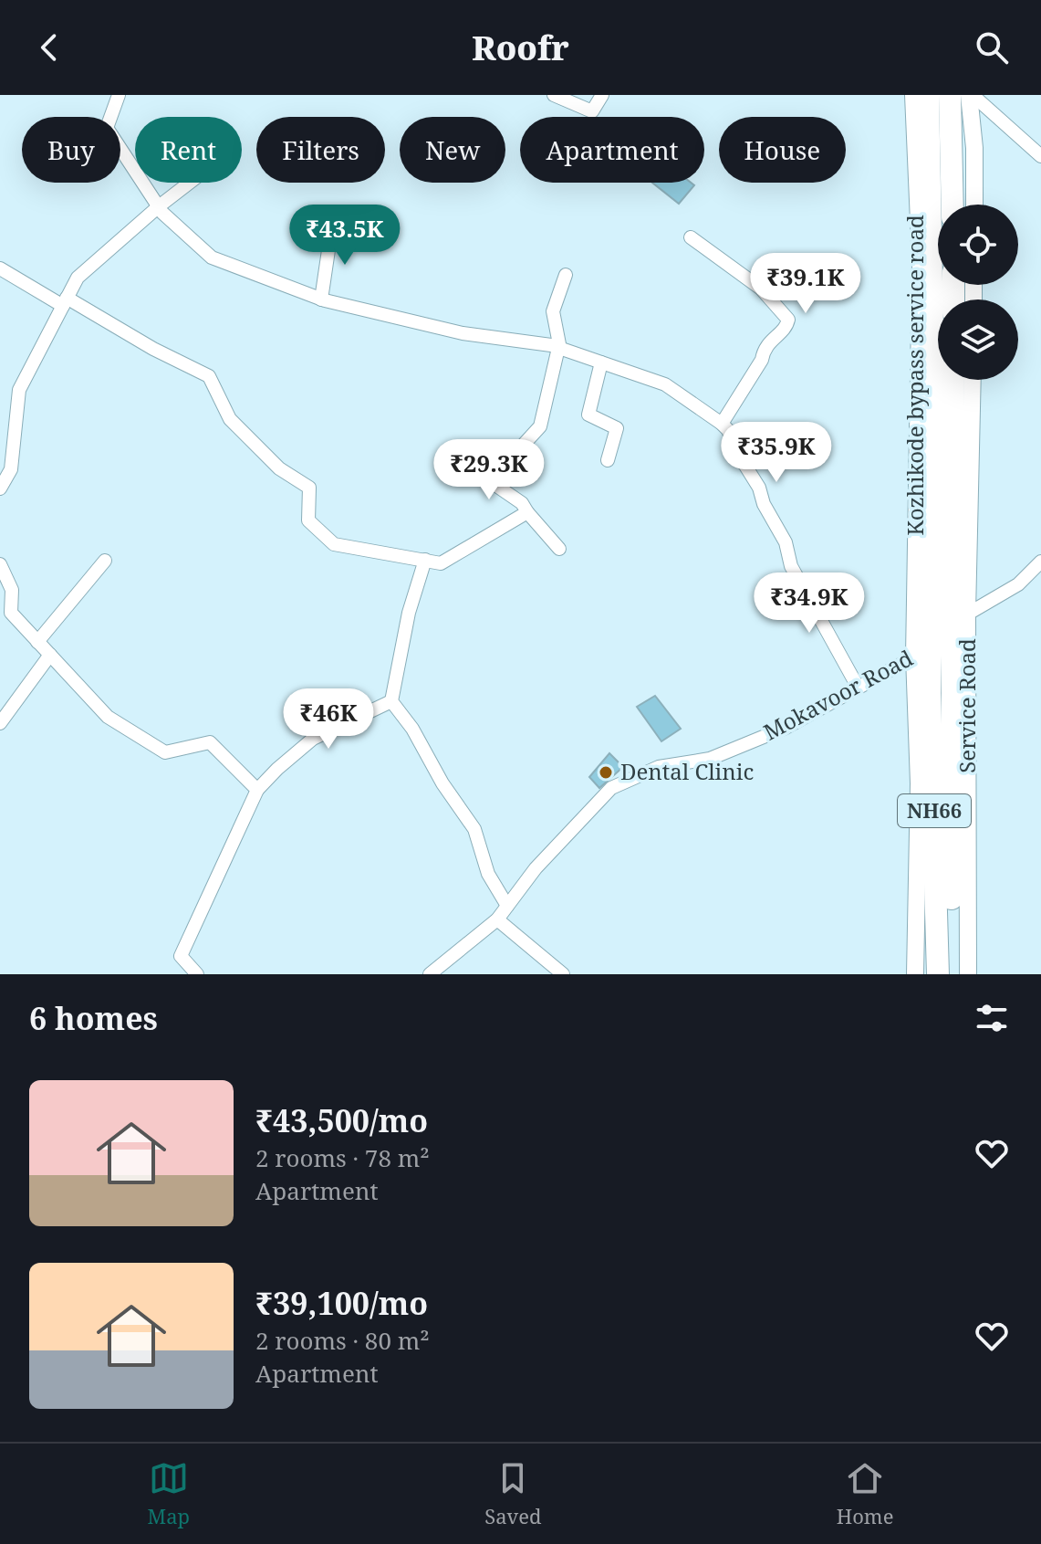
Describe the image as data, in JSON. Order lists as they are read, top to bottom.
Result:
{
  "streets": {
    "highway": ["NH66"],
    "street": ["Kozhikode bypass service road", "Mokavoor Road", "Service Road"]
  },
  "crossings": [
    ["Kozhikode bypass service road", "Mokavoor Road"],
    ["Kozhikode bypass service road", "NH66"],
    ["Mokavoor Road", "Service Road"],
    ["Mokavoor Road", "NH66"]
  ],
  "places": ["Dental Clinic"],
  "page": {
    "header": "Roofr",
    "chip": [
      "Buy",
      "Rent",
      "Filters",
      "New",
      "Apartment",
      "House"
    ],
    "price": [
      "₹43.5K",
      "₹39.1K",
      "₹35.9K",
      "₹29.3K",
      "₹34.9K",
      "₹46K"
    ],
    "heading": "6 homes",
    "list": [
      {
        "name": "₹43,500/mo",
        "note": "2 rooms · 78 m² · Apartment"
      },
      {
        "name": "₹39,100/mo",
        "note": "2 rooms · 80 m² · Apartment"
      }
    ],
    "tabs": ["Map", "Saved", "Home"]
  }
}
